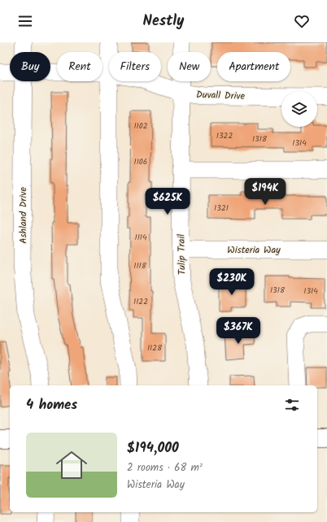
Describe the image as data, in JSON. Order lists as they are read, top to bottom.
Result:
{
  "streets": {
    "street": [
      "Duvall Drive",
      "Ashland Drive",
      "Wisteria Way",
      "Tulip Trail"
    ]
  },
  "crossings": [
    ["Duvall Drive", "Tulip Trail"],
    ["Wisteria Way", "Tulip Trail"]
  ],
  "house_numbers": [
    "1102",
    "1322",
    "1318",
    "1314",
    "1106",
    "1321",
    "1114",
    "1118",
    "1318",
    "1314",
    "1122",
    "1128"
  ],
  "page": {
    "header": "Nestly",
    "chip": [
      "Buy",
      "Rent",
      "Filters",
      "New",
      "Apartment"
    ],
    "price": [
      "$194K",
      "$625K",
      "$230K",
      "$367K"
    ],
    "heading": "4 homes",
    "list": [
      {
        "name": "$194,000",
        "note": "2 rooms · 68 m² · Wisteria Way"
      }
    ]
  }
}
